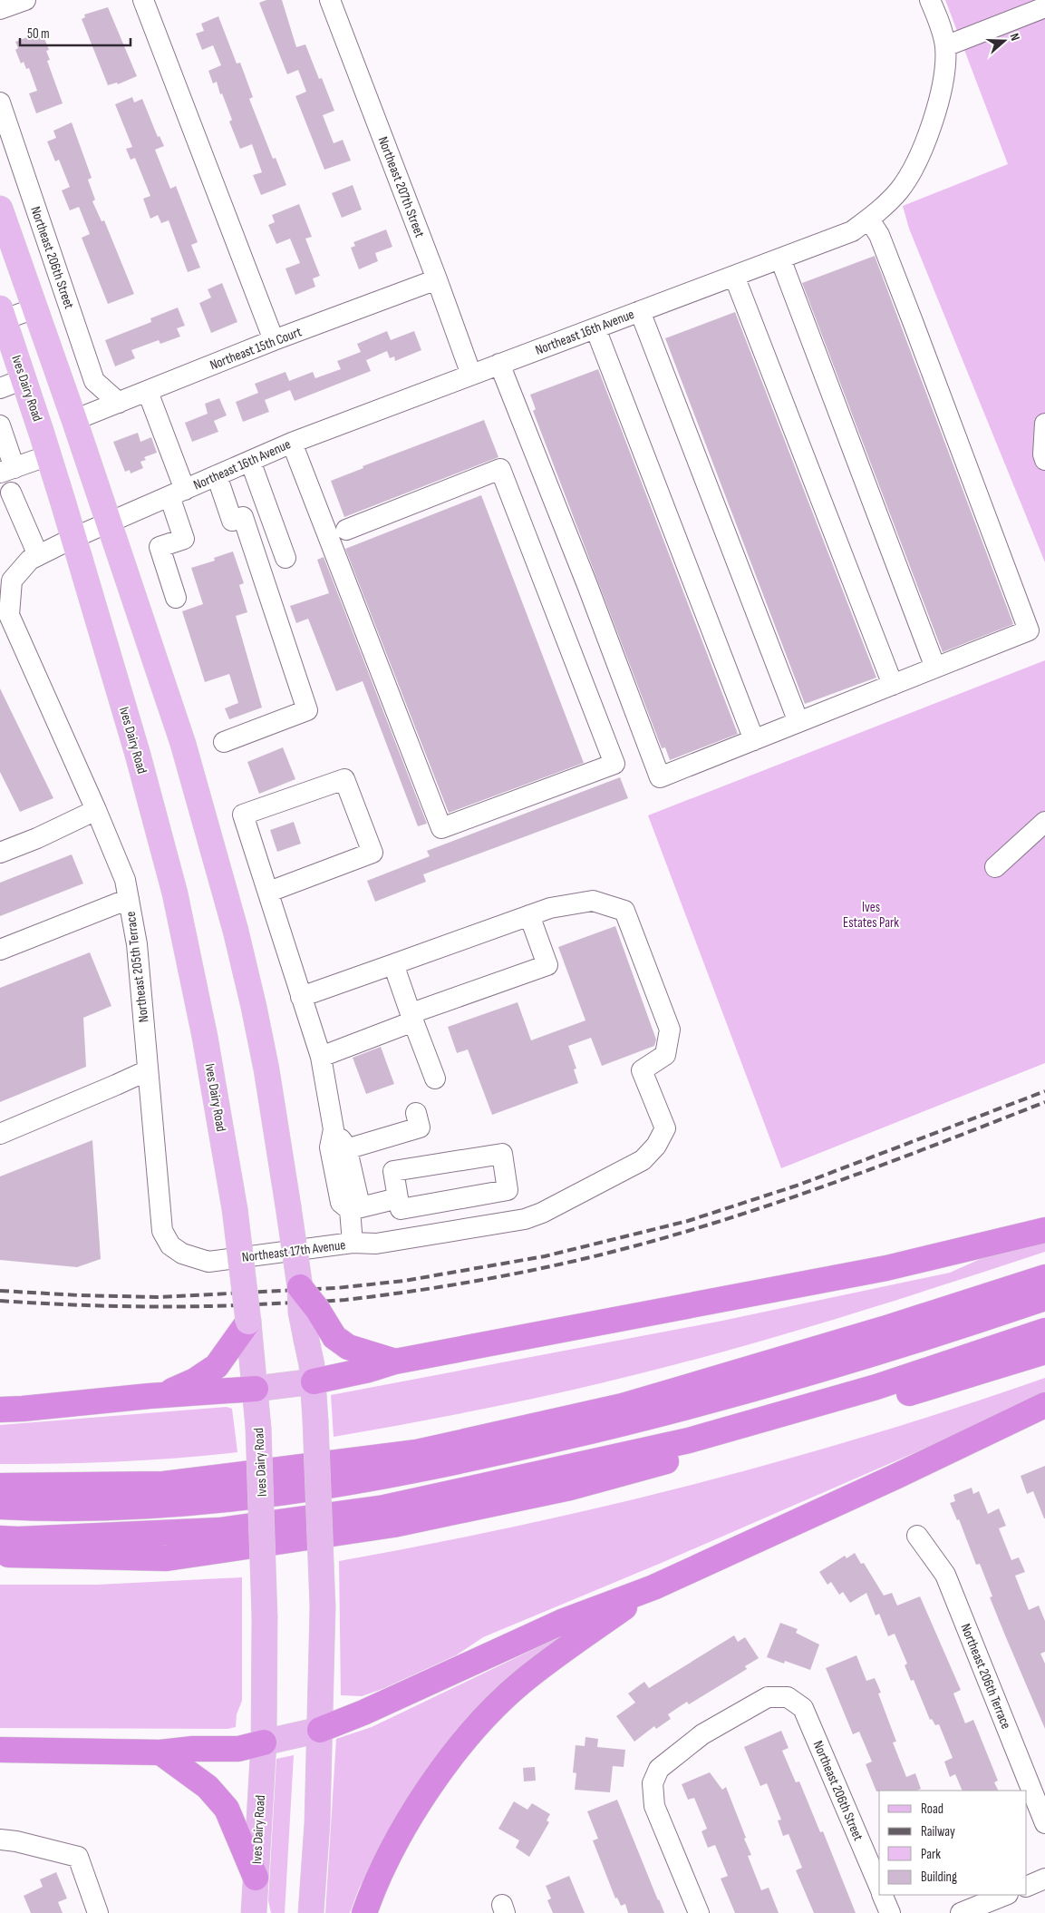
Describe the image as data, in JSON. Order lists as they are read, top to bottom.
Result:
{
  "streets": {
    "main road": ["Ives Dairy Road"],
    "street": [
      "Northeast 207th Street",
      "Northeast 206th Street",
      "Northeast 16th Avenue",
      "Northeast 15th Court",
      "Northeast 205th Terrace",
      "Northeast 17th Avenue",
      "Northeast 206th Terrace"
    ]
  },
  "crossings": [
    ["Northeast 207th Street", "Northeast 16th Avenue"],
    ["Northeast 207th Street", "Northeast 15th Court"],
    ["Northeast 206th Street", "Northeast 15th Court"],
    ["Northeast 16th Avenue", "Ives Dairy Road"],
    ["Northeast 16th Avenue", "Northeast 205th Terrace"],
    ["Ives Dairy Road", "Northeast 205th Terrace"],
    ["Northeast 205th Terrace", "Northeast 17th Avenue"]
  ],
  "parks": ["Ives Estates Park"],
  "legend": [
    "Road",
    "Railway",
    "Park",
    "Building"
  ],
  "scale_bar": "50 m",
  "north": "right"
}
